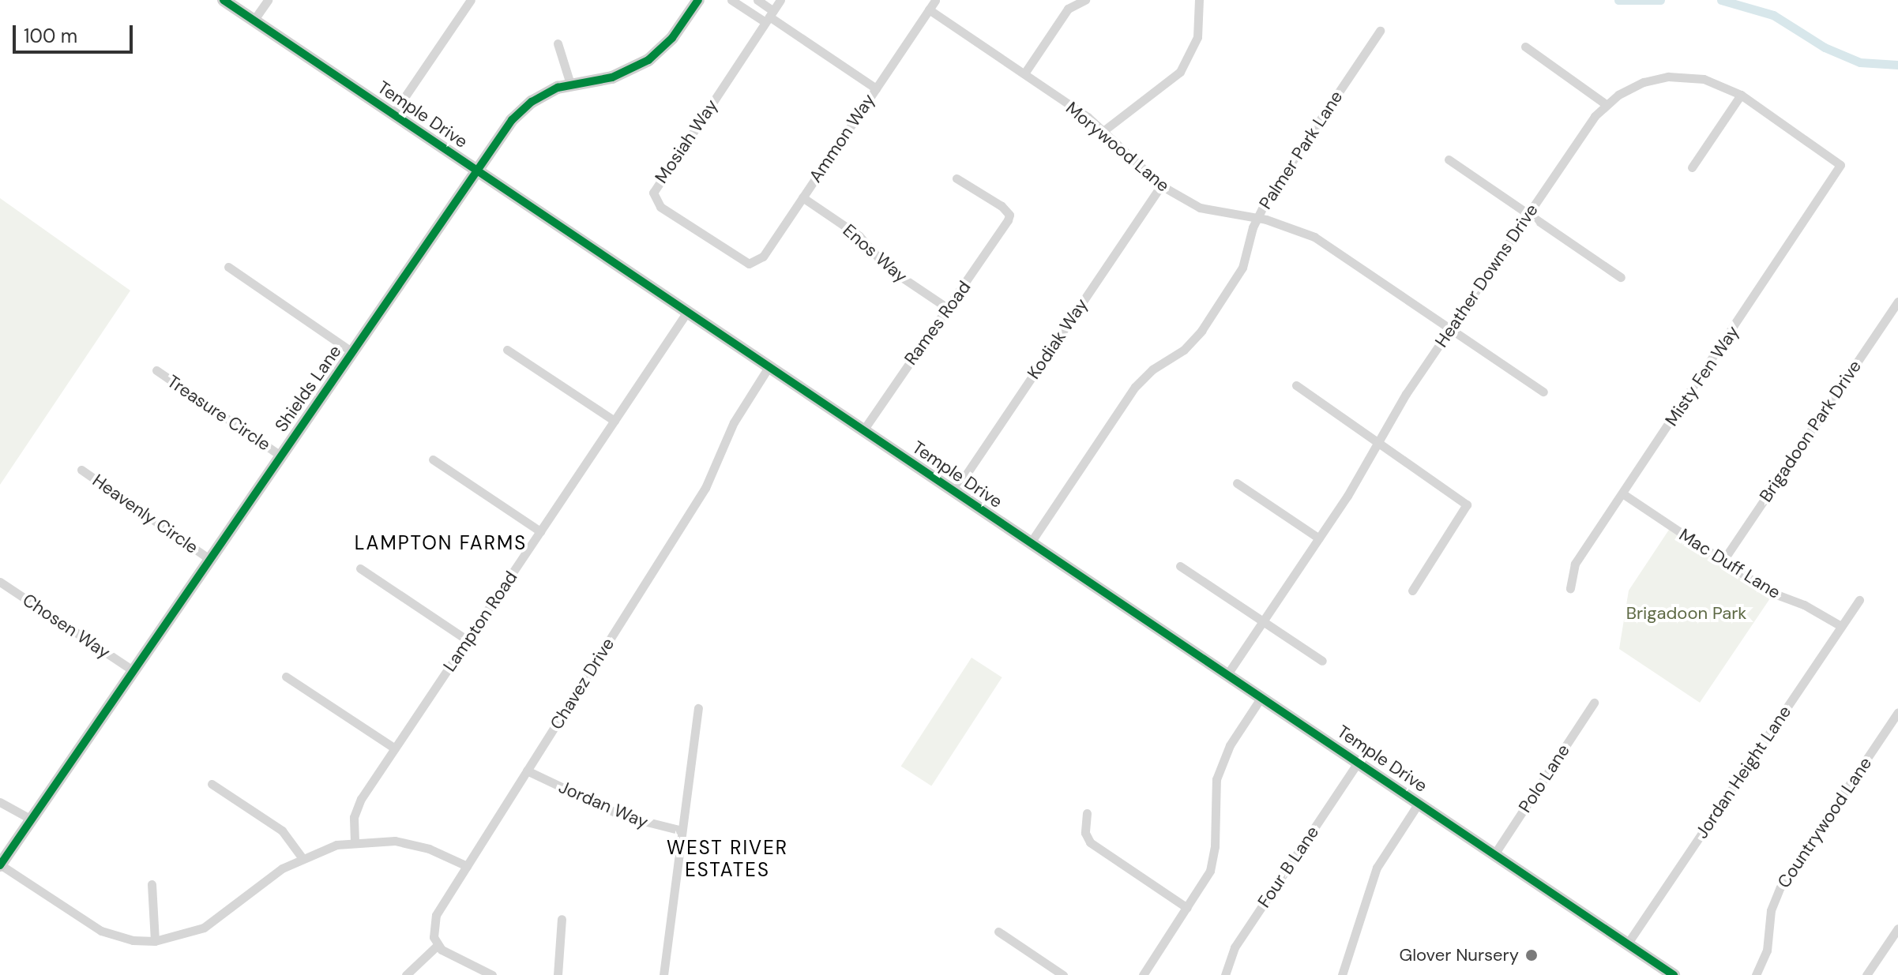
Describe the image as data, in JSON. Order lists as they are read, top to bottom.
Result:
{
  "streets": {
    "street": [
      "Temple Drive",
      "Ammon Way",
      "Mosiah Way",
      "Morywood Lane",
      "Palmer Park Lane",
      "Enos Way",
      "Heather Downs Drive",
      "Rames Road",
      "Kodiak Way",
      "Misty Fen Way",
      "Shields Lane",
      "Treasure Circle",
      "Brigadoon Park Drive",
      "Heavenly Circle",
      "Mac Duff Lane",
      "Lampton Road",
      "Chosen Way",
      "Chavez Drive",
      "Jordan Height Lane",
      "Polo Lane",
      "Jordan Way",
      "Countrywood Lane",
      "Four B Lane"
    ]
  },
  "crossings": [
    ["Temple Drive", "Palmer Park Lane"],
    ["Temple Drive", "Heather Downs Drive"],
    ["Temple Drive", "Rames Road"],
    ["Temple Drive", "Kodiak Way"],
    ["Temple Drive", "Shields Lane"],
    ["Temple Drive", "Lampton Road"],
    ["Temple Drive", "Chavez Drive"],
    ["Temple Drive", "Jordan Height Lane"],
    ["Temple Drive", "Polo Lane"],
    ["Temple Drive", "Four B Lane"],
    ["Ammon Way", "Mosiah Way"],
    ["Ammon Way", "Morywood Lane"],
    ["Ammon Way", "Enos Way"],
    ["Morywood Lane", "Palmer Park Lane"],
    ["Morywood Lane", "Heather Downs Drive"],
    ["Morywood Lane", "Kodiak Way"],
    ["Enos Way", "Rames Road"],
    ["Heather Downs Drive", "Misty Fen Way"],
    ["Misty Fen Way", "Mac Duff Lane"],
    ["Shields Lane", "Treasure Circle"],
    ["Shields Lane", "Heavenly Circle"],
    ["Shields Lane", "Chosen Way"],
    ["Brigadoon Park Drive", "Mac Duff Lane"],
    ["Mac Duff Lane", "Jordan Height Lane"],
    ["Chavez Drive", "Jordan Way"]
  ],
  "districts": ["LAMPTON FARMS", "WEST RIVER ESTATES"],
  "parks": ["Brigadoon Park"],
  "places": ["Glover Nursery"],
  "scale_bar": "100 m"
}
